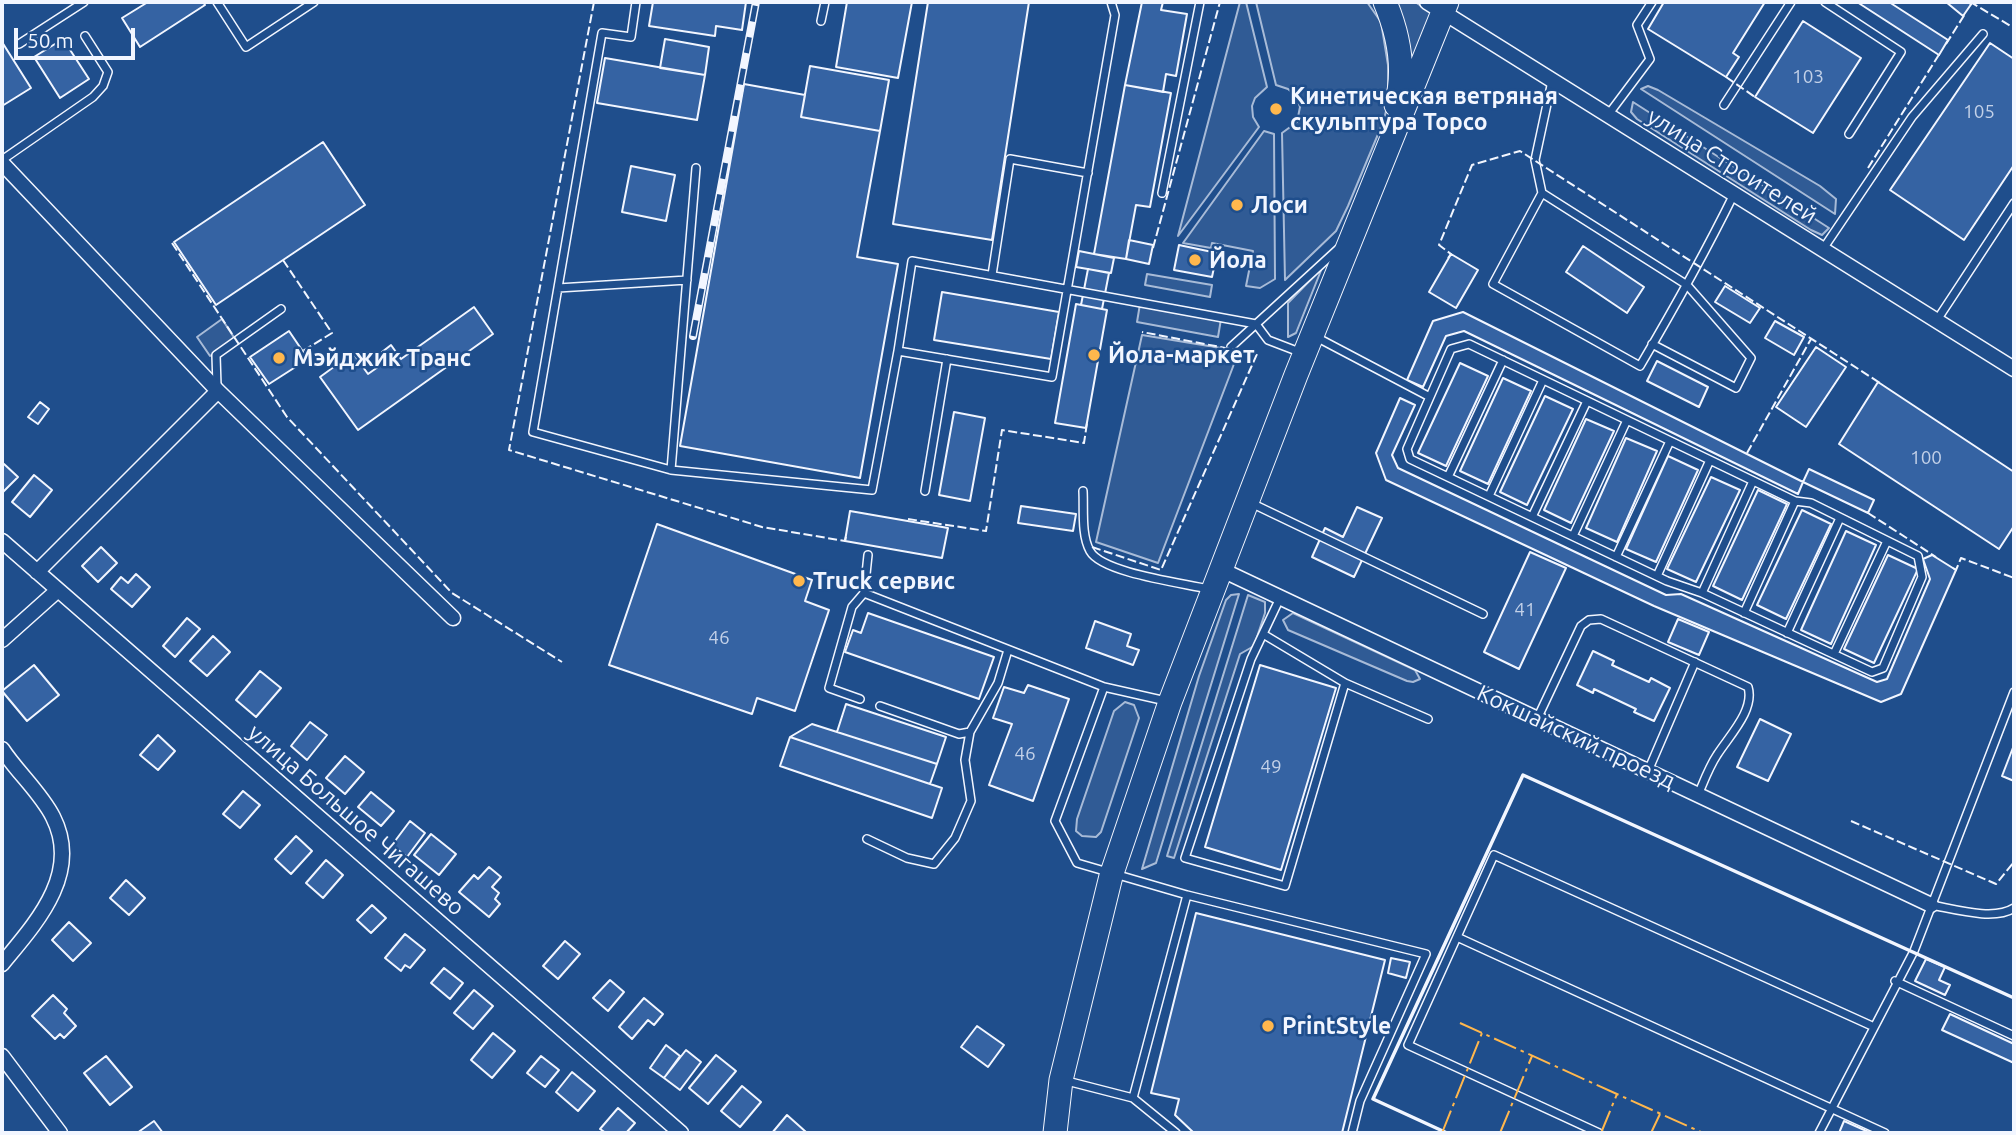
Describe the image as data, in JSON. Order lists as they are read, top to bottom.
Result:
{
  "streets": {
    "street": ["улица Строителей", "Кокшайский проезд", "улица Большое Чигашево"]
  },
  "places": [
    "Кинетическая ветряная скульптура Торсо",
    "Лоси",
    "Йола",
    "Йола-маркет",
    "Мэйджик Транс",
    "Truck сервис",
    "PrintStyle"
  ],
  "house_numbers": [
    "103",
    "105",
    "100",
    "41",
    "46",
    "46",
    "49"
  ],
  "scale_bar": "50 m"
}
